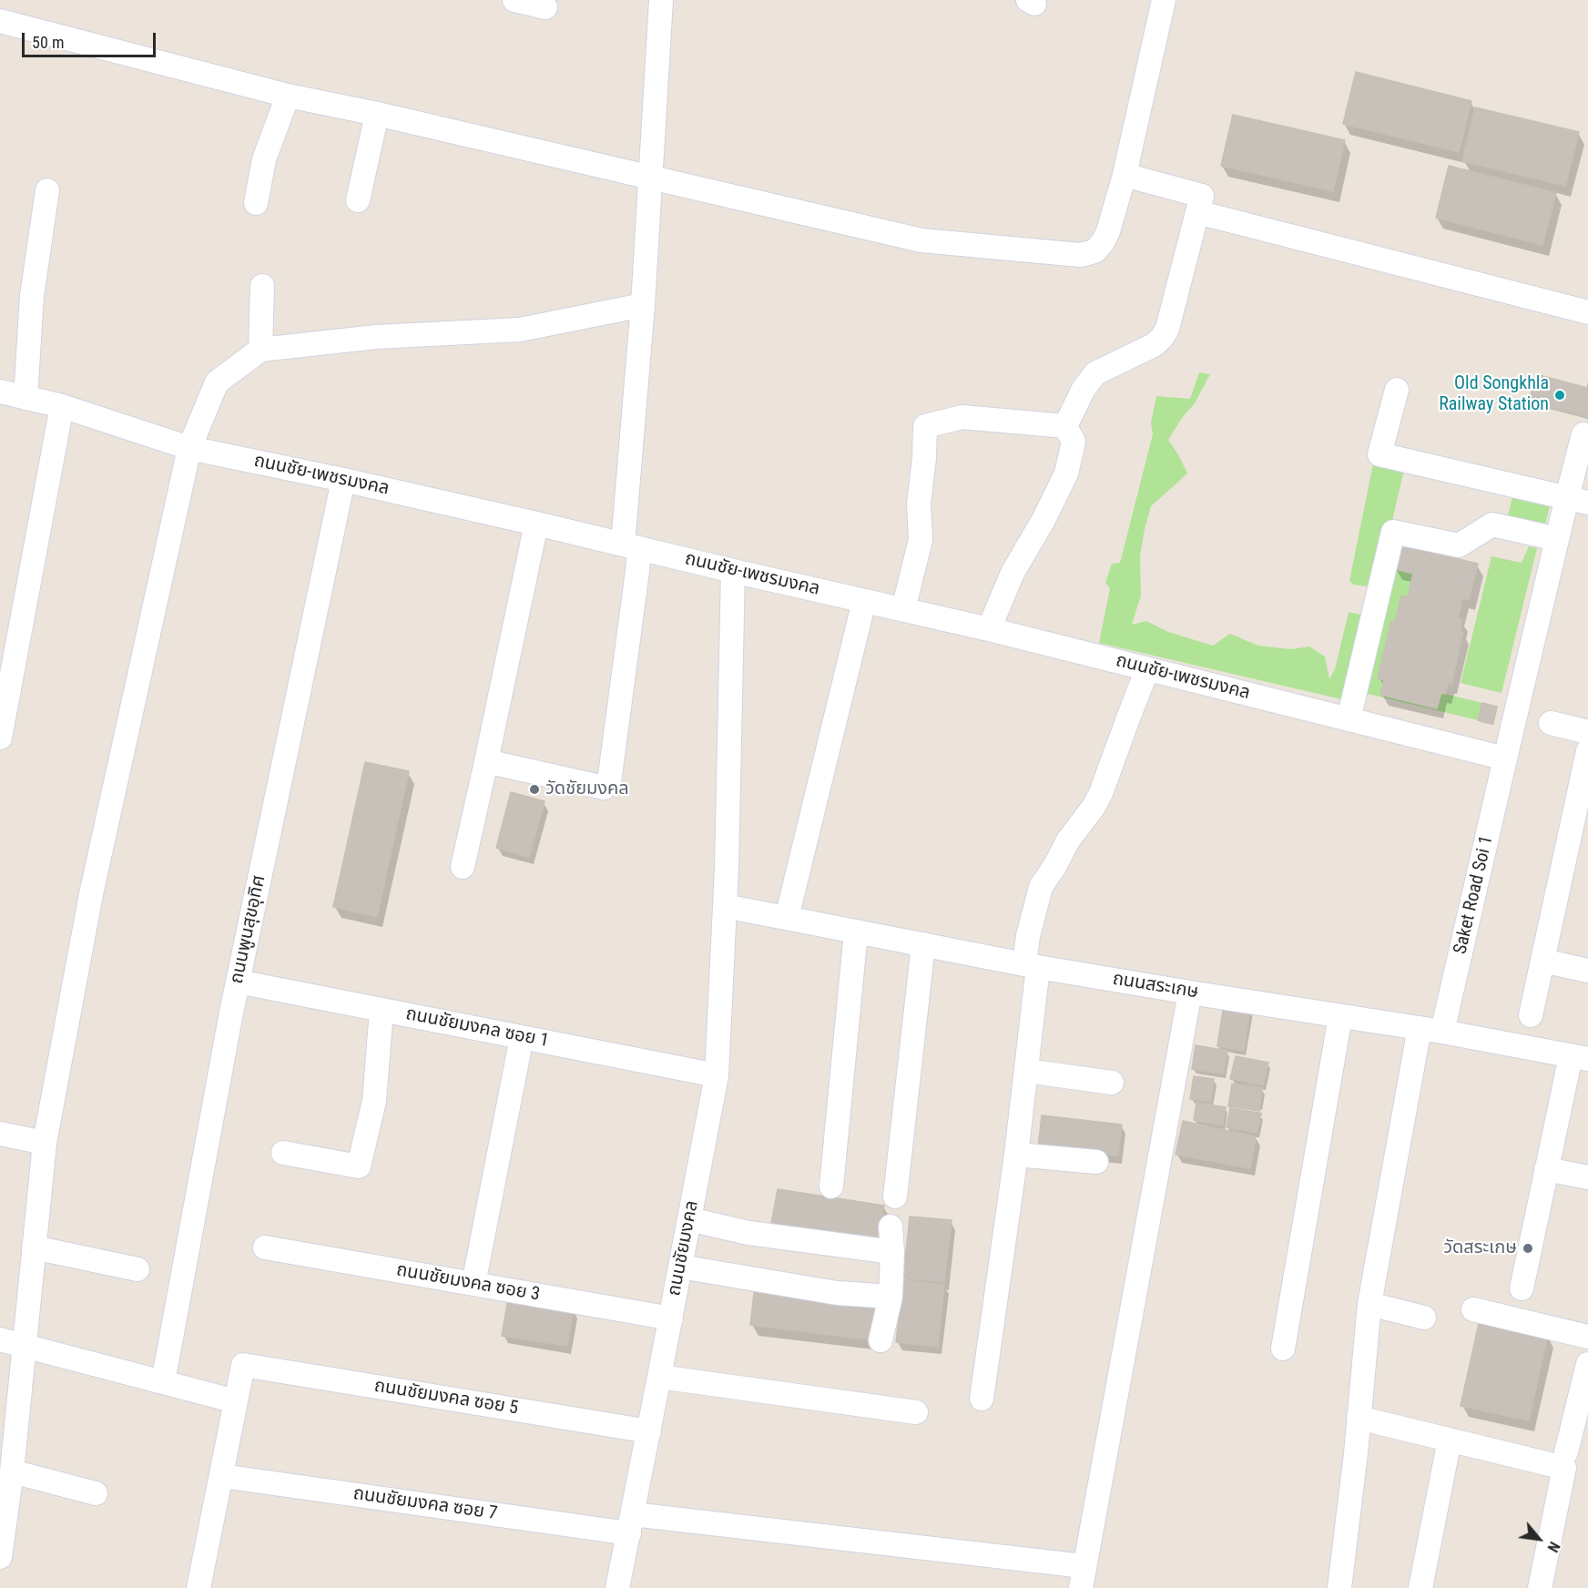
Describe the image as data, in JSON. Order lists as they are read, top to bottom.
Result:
{
  "streets": {
    "street": [
      "ถนนชัย-เพชรมงคล",
      "Saket Road Soi 1",
      "ถนนพูนสุขอุทิศ",
      "ถนนสระเกษ",
      "ถนนชัยมงคล ซอย 1",
      "ถนนชัยมงคล",
      "ถนนชัยมงคล ซอย 3",
      "ถนนชัยมงคล ซอย 5",
      "ถนนชัยมงคล ซอย 7"
    ]
  },
  "crossings": [
    ["ถนนชัย-เพชรมงคล", "Saket Road Soi 1"],
    ["ถนนชัย-เพชรมงคล", "ถนนพูนสุขอุทิศ"],
    ["ถนนชัย-เพชรมงคล", "ถนนชัยมงคล"],
    ["Saket Road Soi 1", "ถนนสระเกษ"],
    ["ถนนพูนสุขอุทิศ", "ถนนชัยมงคล ซอย 1"],
    ["ถนนสระเกษ", "ถนนชัยมงคล"],
    ["ถนนชัยมงคล ซอย 1", "ถนนชัยมงคล"],
    ["ถนนชัยมงคล", "ถนนชัยมงคล ซอย 3"],
    ["ถนนชัยมงคล", "ถนนชัยมงคล ซอย 5"],
    ["ถนนชัยมงคล", "ถนนชัยมงคล ซอย 7"]
  ],
  "places": ["Old Songkhla Railway Station", "วัดชัยมงคล", "วัดสระเกษ"],
  "scale_bar": "50 m",
  "north": "bottom right"
}
